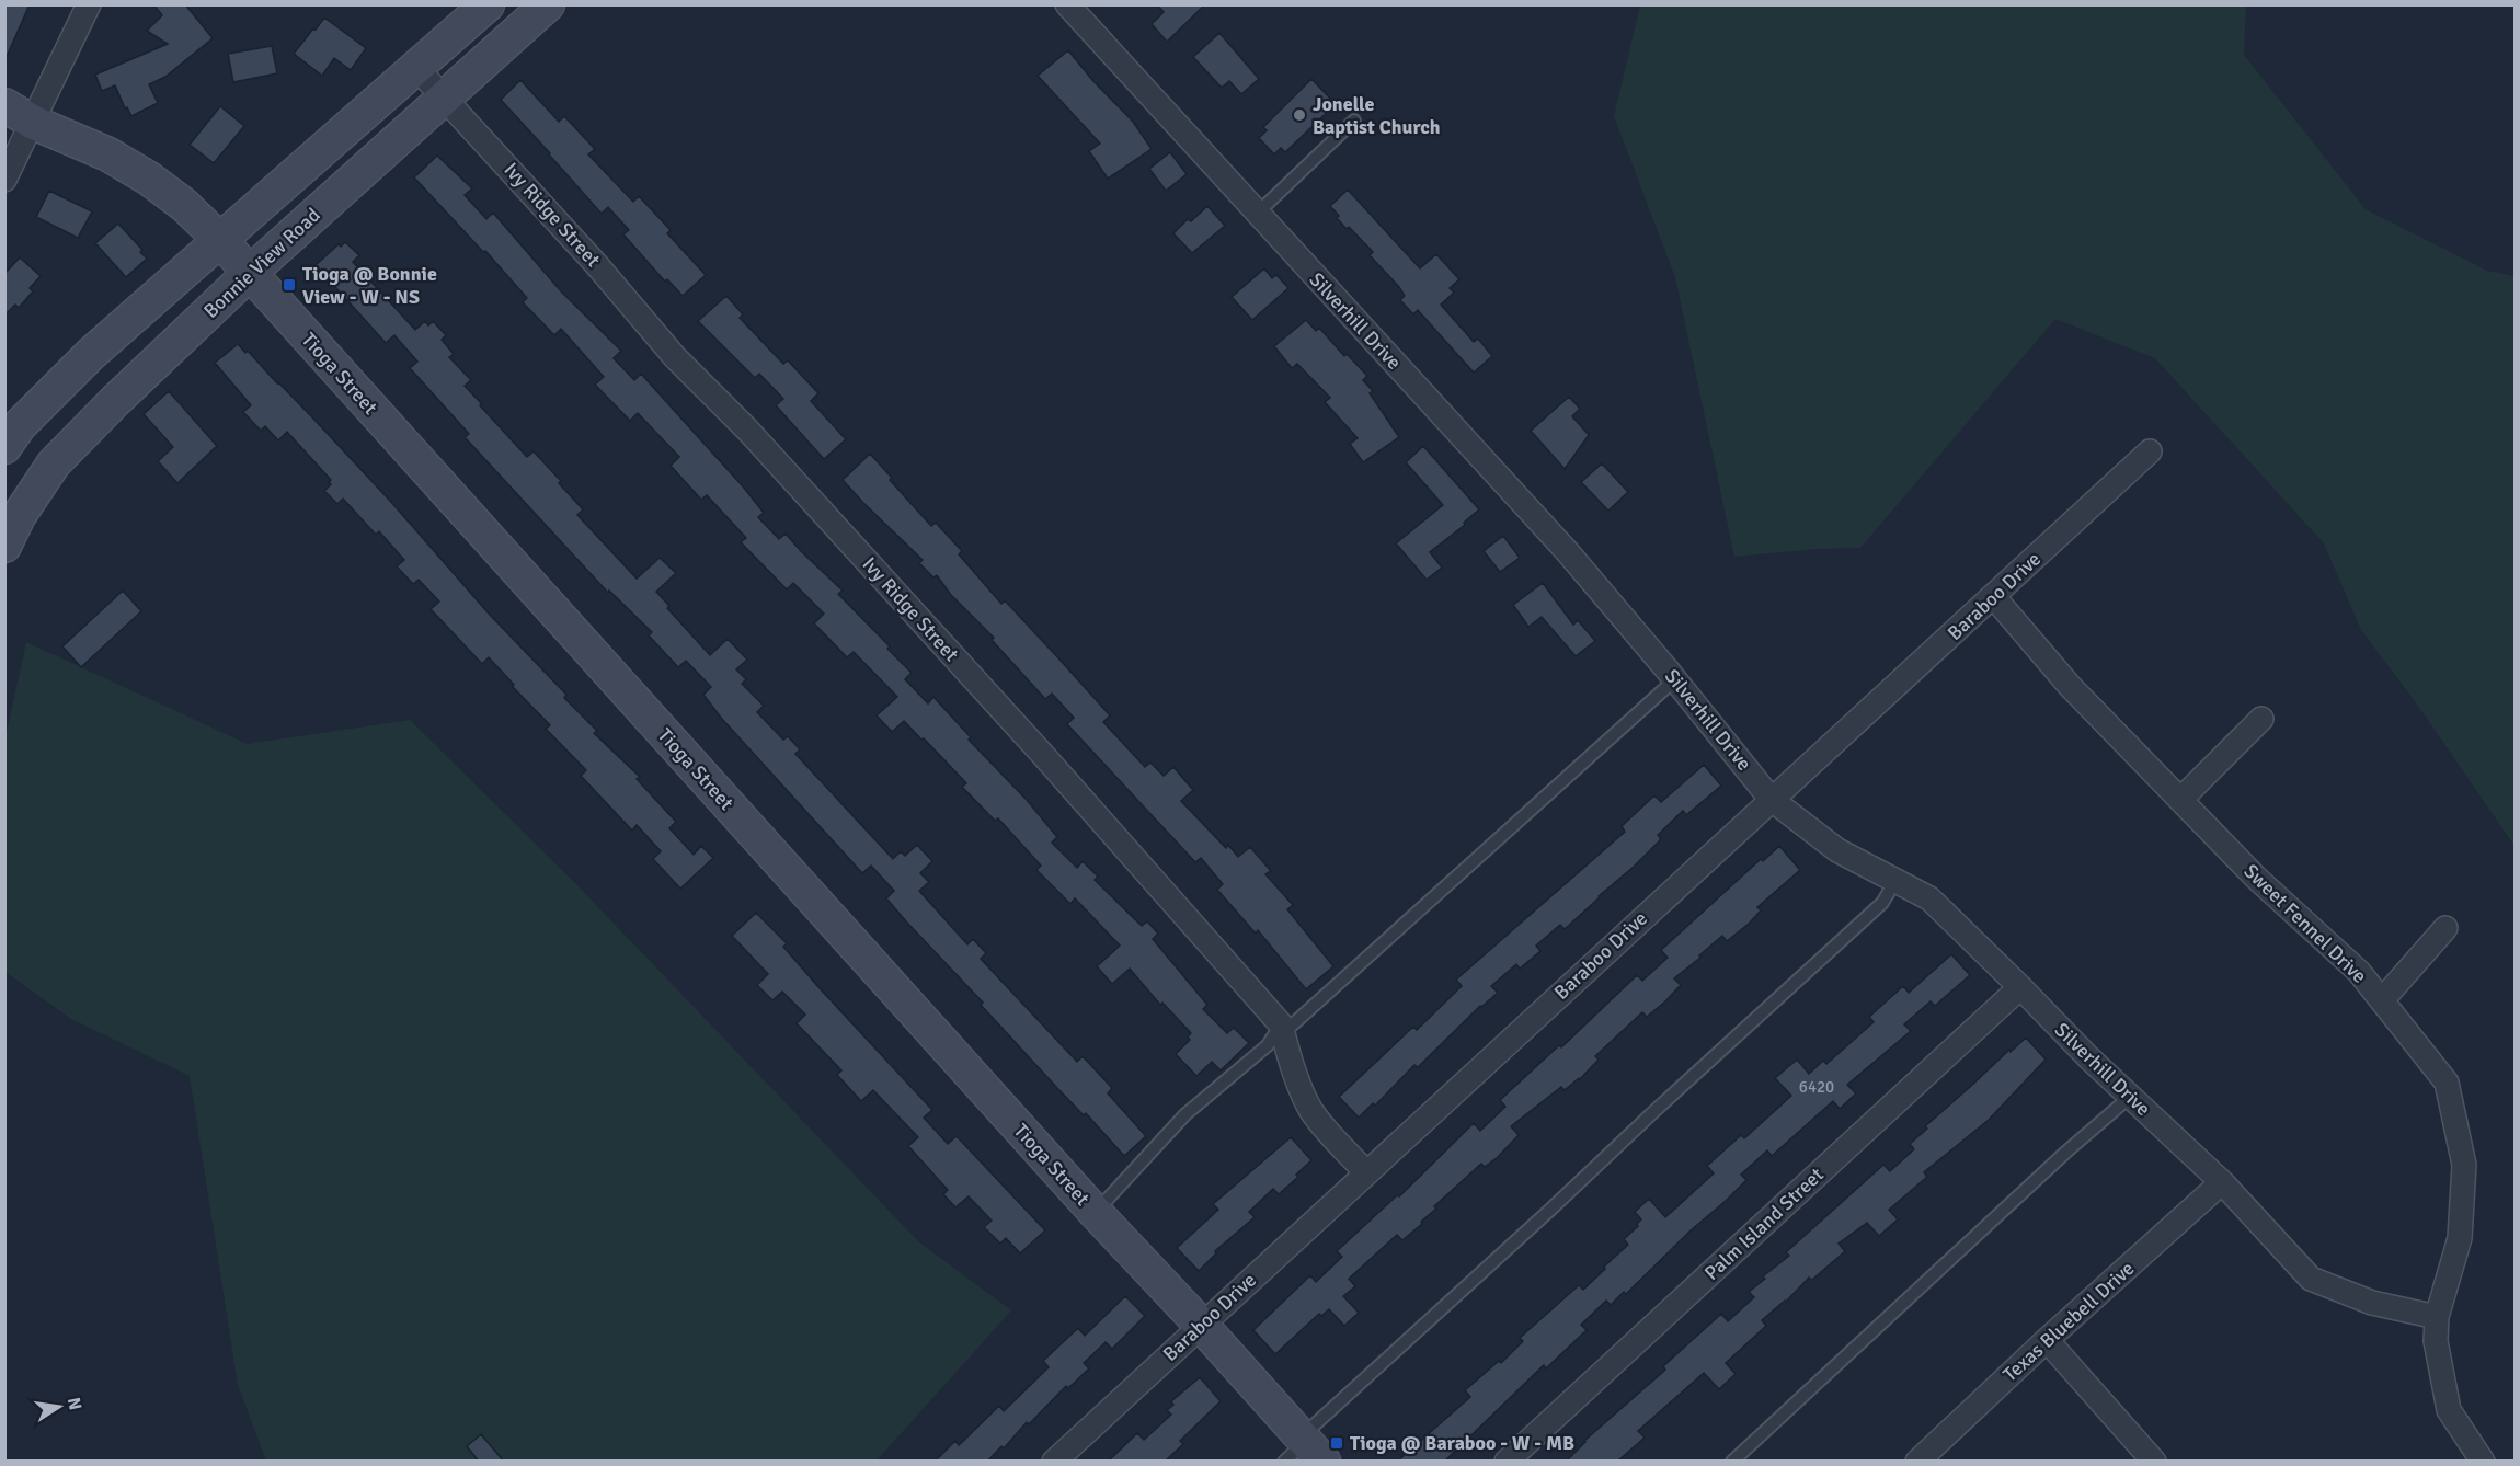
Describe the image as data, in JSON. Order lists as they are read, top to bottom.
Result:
{
  "streets": {
    "street": [
      "Ivy Ridge Street",
      "Bonnie View Road",
      "Silverhill Drive",
      "Tioga Street",
      "Baraboo Drive",
      "Sweet Fennel Drive",
      "Palm Island Street",
      "Texas Bluebell Drive"
    ]
  },
  "crossings": [
    ["Ivy Ridge Street", "Bonnie View Road"],
    ["Ivy Ridge Street", "Baraboo Drive"],
    ["Bonnie View Road", "Tioga Street"],
    ["Silverhill Drive", "Baraboo Drive"],
    ["Silverhill Drive", "Sweet Fennel Drive"],
    ["Silverhill Drive", "Palm Island Street"],
    ["Silverhill Drive", "Texas Bluebell Drive"],
    ["Tioga Street", "Baraboo Drive"],
    ["Baraboo Drive", "Sweet Fennel Drive"]
  ],
  "places": {
    "other": ["Jonelle Baptist Church"],
    "transit": ["Tioga @ Bonnie View - W - NS", "Tioga @ Baraboo - W - MB"]
  },
  "house_numbers": ["6420"],
  "north": "right"
}
